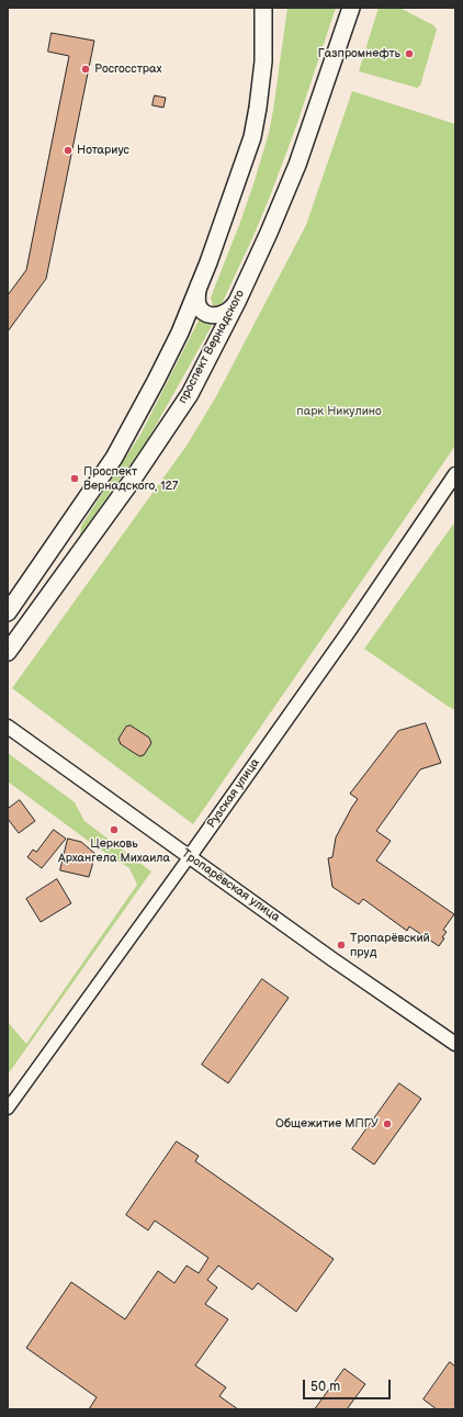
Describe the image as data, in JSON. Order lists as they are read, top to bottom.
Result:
{
  "streets": {
    "main road": ["проспект Вернадского"],
    "street": ["Рузская улица", "Тропарёвская улица"]
  },
  "crossings": [
    ["Рузская улица", "Тропарёвская улица"]
  ],
  "parks": ["парк Никулино"],
  "places": [
    "Газпромнефть",
    "Росгосстрах",
    "Нотариус",
    "Проспект Вернадского, 127",
    "Церковь Архангела Михаила",
    "Тропарёвский пруд",
    "Общежитие МПГУ"
  ],
  "scale_bar": "50 m"
}
